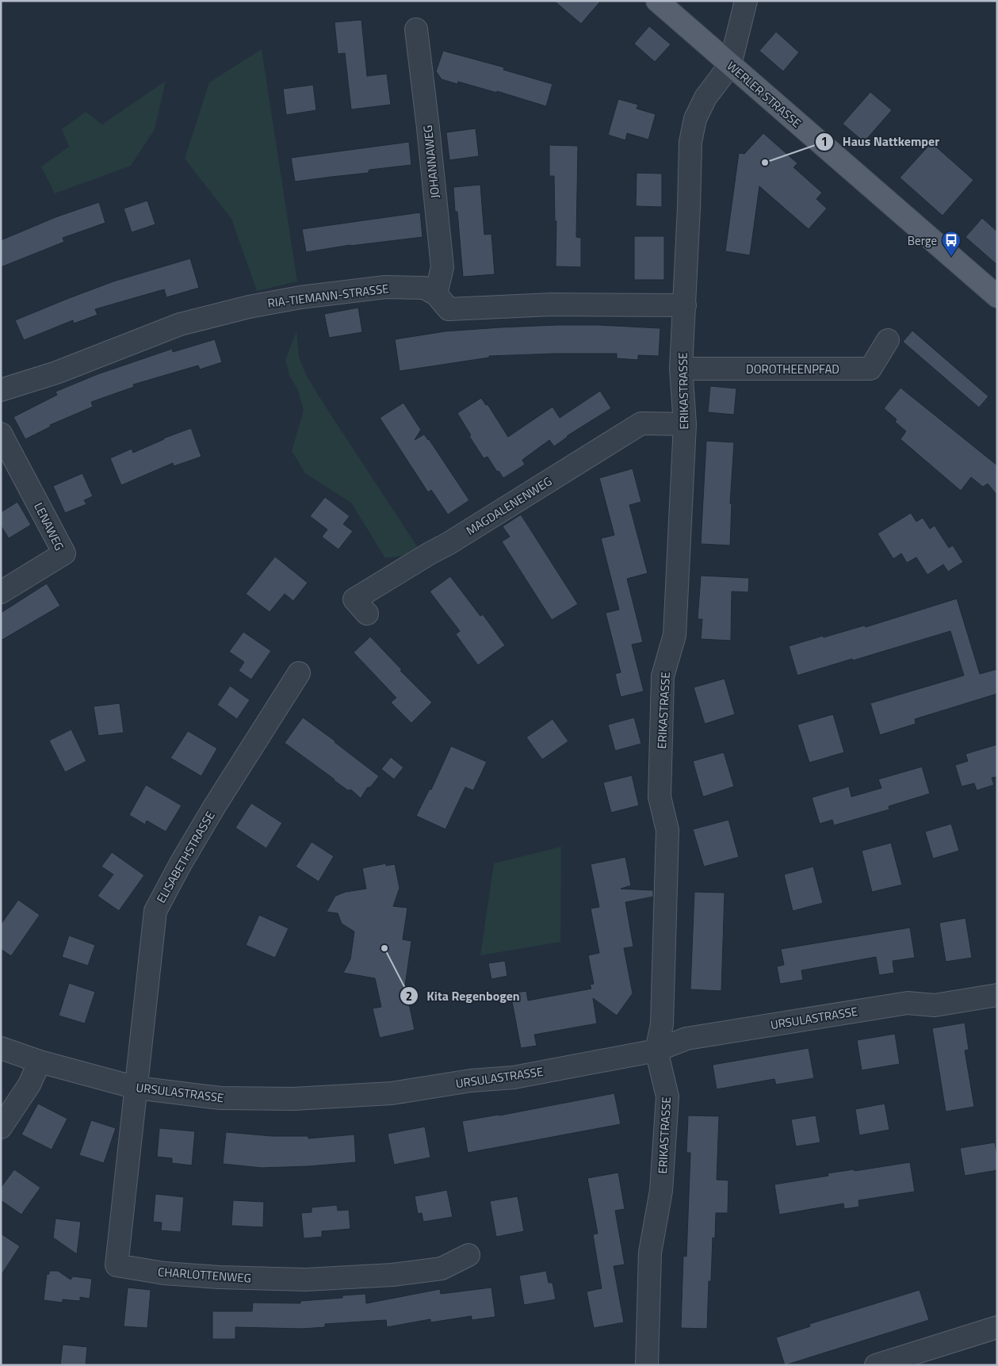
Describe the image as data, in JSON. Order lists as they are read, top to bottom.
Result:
{
  "streets": {
    "main road": ["WERLER STRASSE"],
    "street": [
      "JOHANNAWEG",
      "RIA-TIEMANN-STRASSE",
      "DOROTHEENPFAD",
      "ERIKASTRASSE",
      "MAGDALENENWEG",
      "LENAWEG",
      "ELISABETHSTRASSE",
      "URSULASTRASSE",
      "CHARLOTTENWEG"
    ]
  },
  "crossings": [
    ["WERLER STRASSE", "ERIKASTRASSE"],
    ["JOHANNAWEG", "RIA-TIEMANN-STRASSE"],
    ["DOROTHEENPFAD", "ERIKASTRASSE"],
    ["ERIKASTRASSE", "MAGDALENENWEG"],
    ["ERIKASTRASSE", "URSULASTRASSE"],
    ["ELISABETHSTRASSE", "URSULASTRASSE"],
    ["ELISABETHSTRASSE", "CHARLOTTENWEG"],
    ["URSULASTRASSE", "CHARLOTTENWEG"]
  ],
  "places": {
    "other": ["Haus Nattkemper", "Kita Regenbogen"],
    "bus stop": ["Berge"]
  }
}
